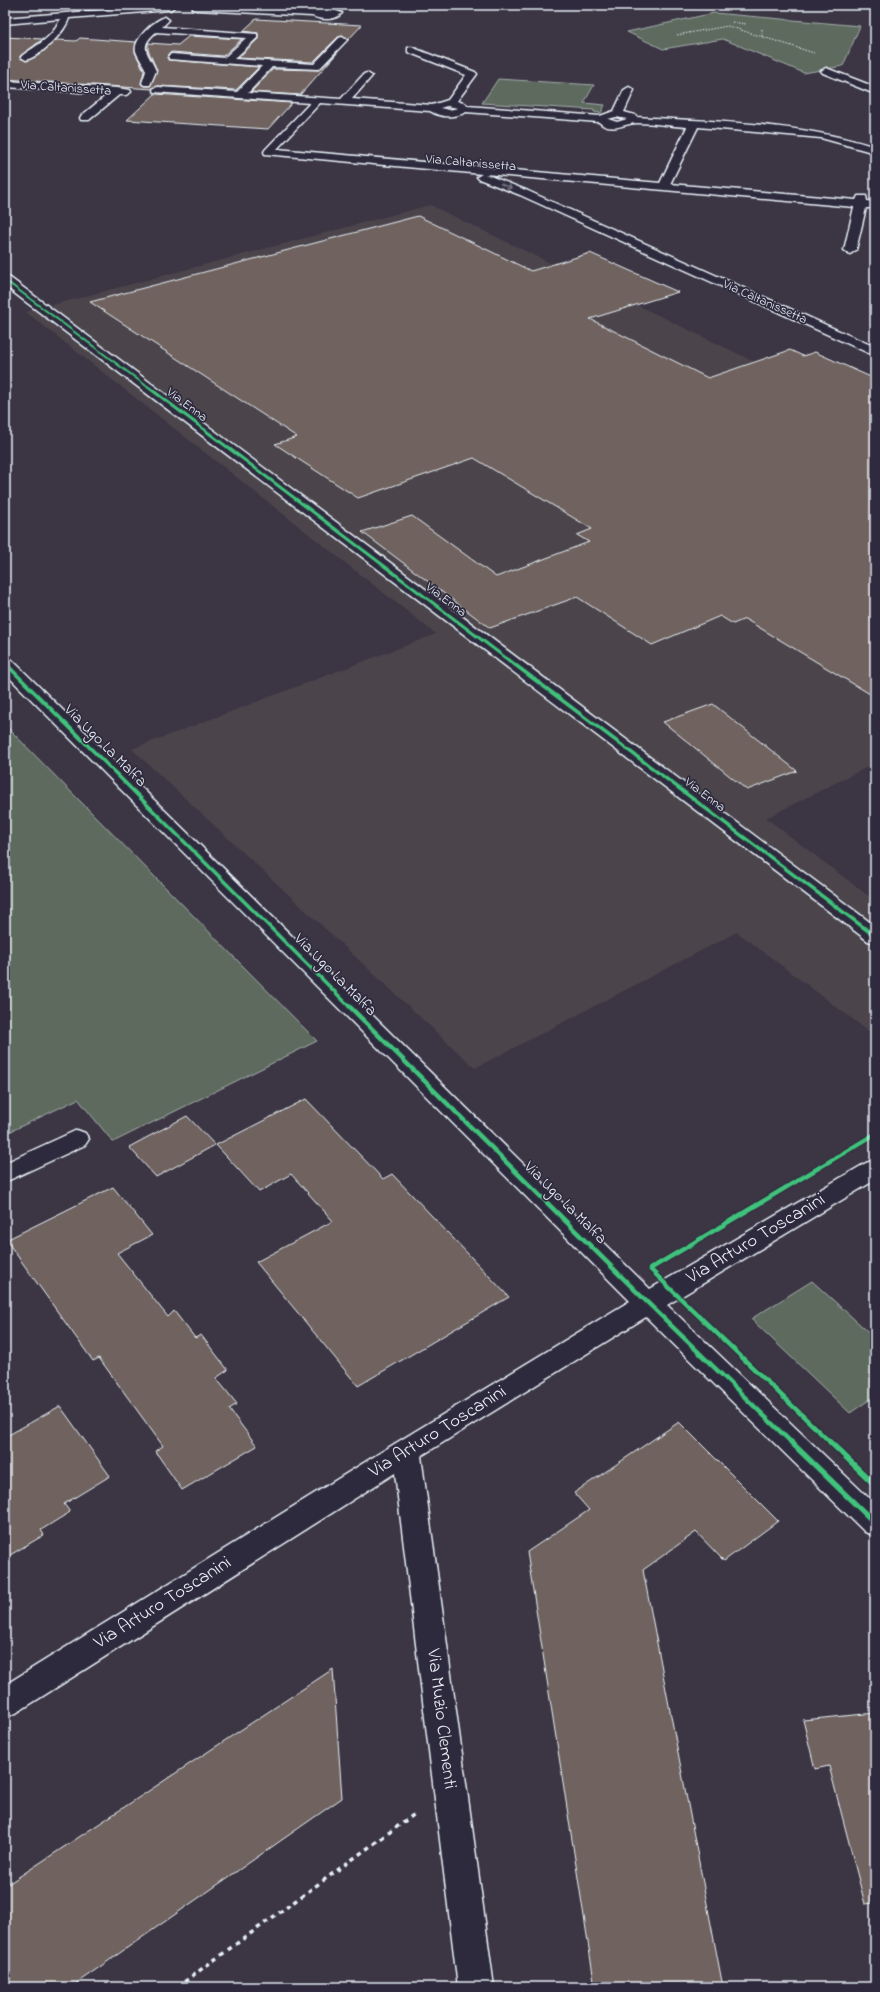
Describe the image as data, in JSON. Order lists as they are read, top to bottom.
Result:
{
  "streets": {
    "street": [
      "Via Caltanissetta",
      "Via Enna",
      "Via Ugo La Malfa",
      "Via Arturo Toscanini",
      "Via Muzio Clementi"
    ]
  },
  "crossings": [
    ["Via Ugo La Malfa", "Via Arturo Toscanini"],
    ["Via Arturo Toscanini", "Via Muzio Clementi"]
  ]
}
